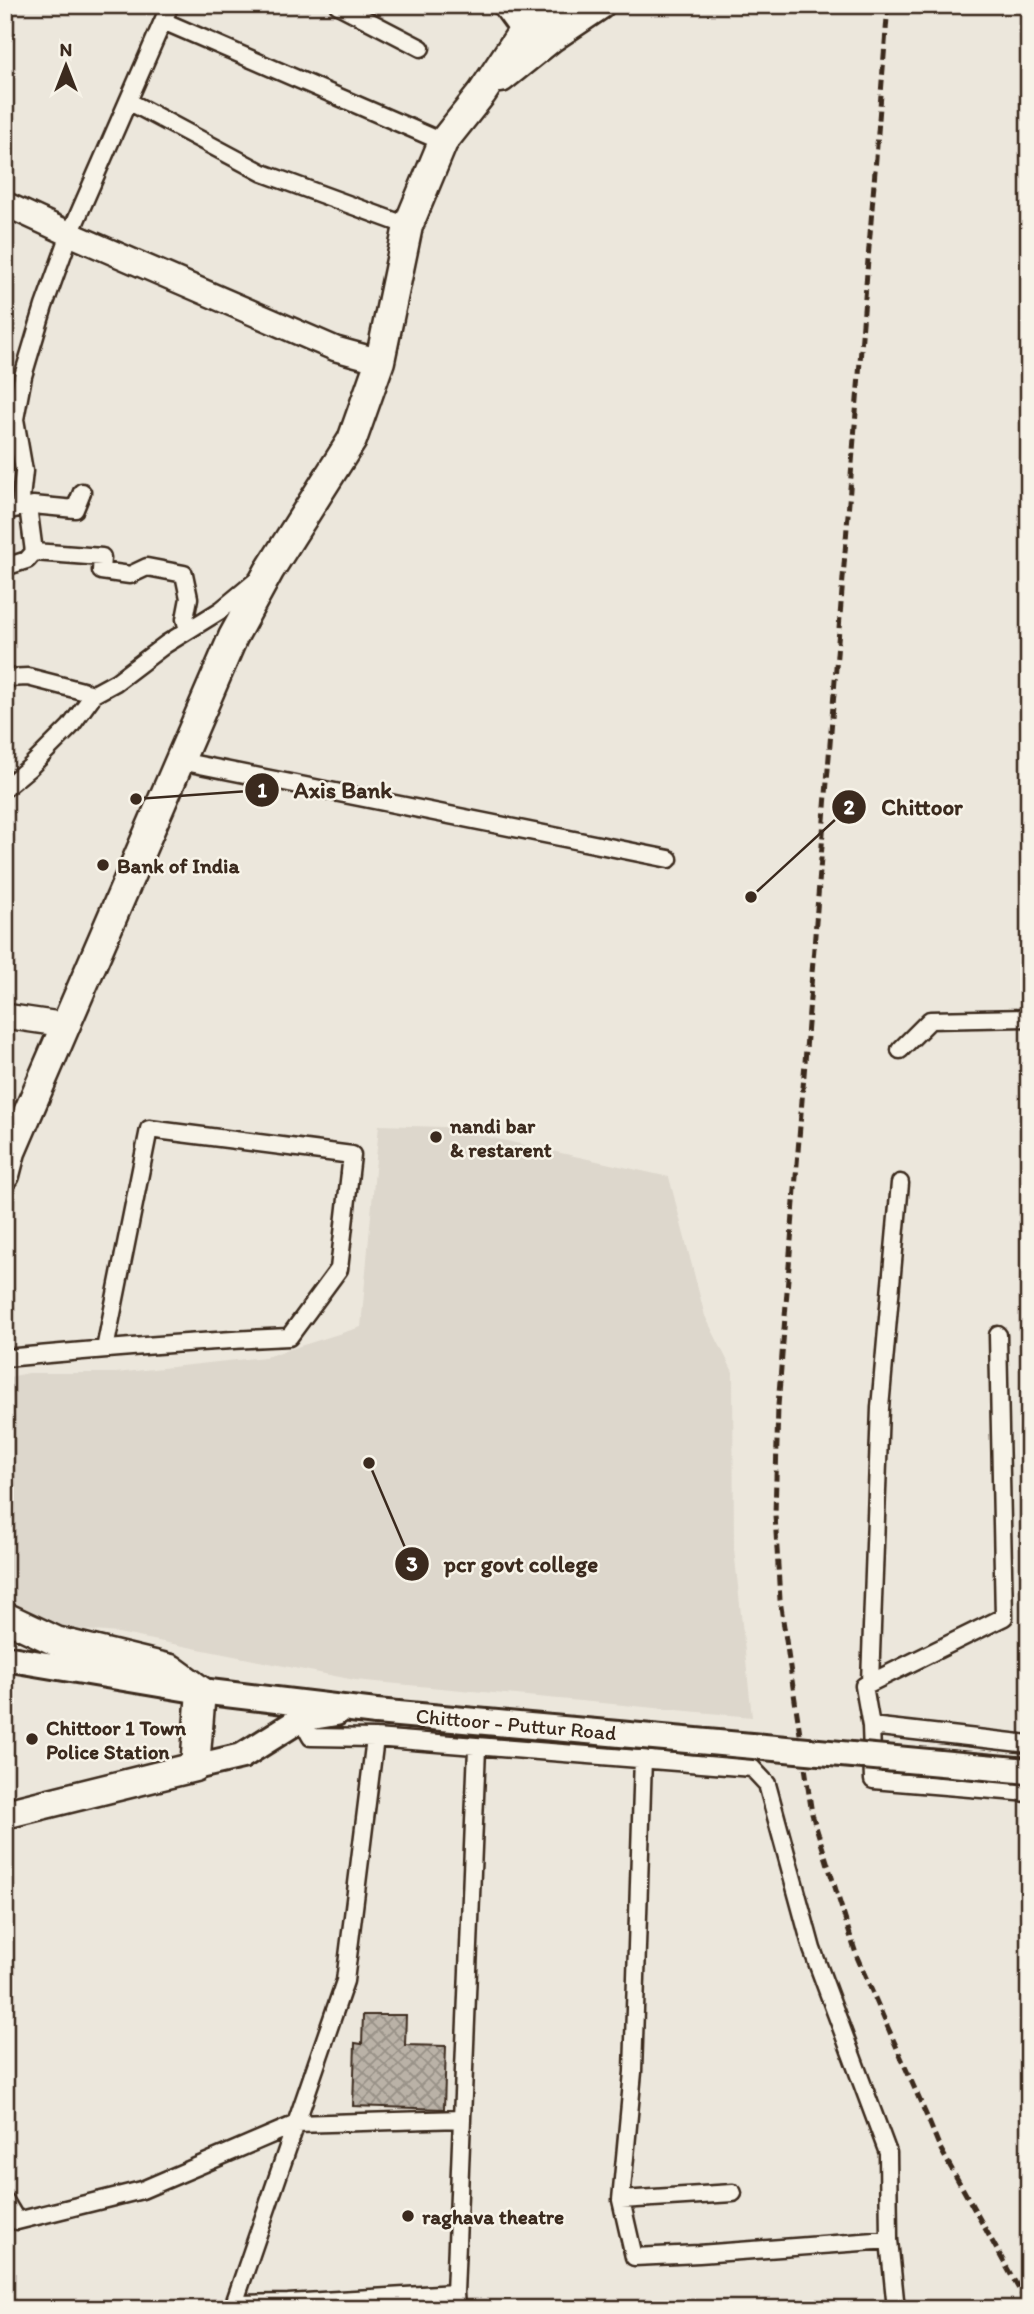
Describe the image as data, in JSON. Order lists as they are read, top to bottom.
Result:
{
  "streets": {
    "main road": ["Chittoor - Puttur Road"]
  },
  "places": [
    "Axis Bank",
    "Bank of India",
    "Chittoor",
    "nandi bar & restarent",
    "pcr govt college",
    "Chittoor 1 Town Police Station",
    "raghava theatre"
  ],
  "north": "top"
}
